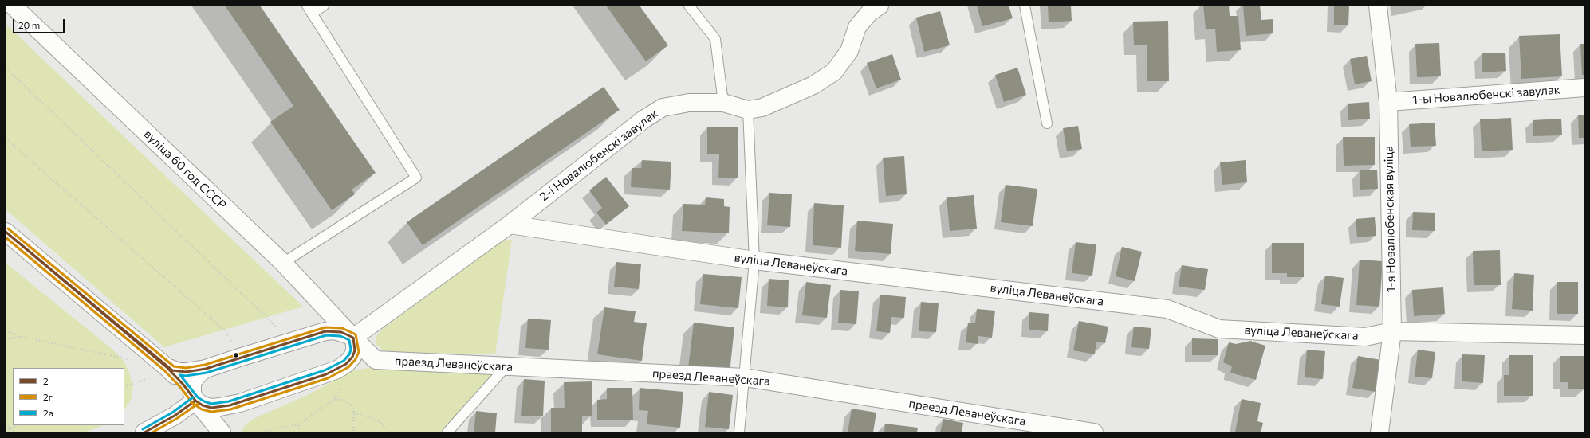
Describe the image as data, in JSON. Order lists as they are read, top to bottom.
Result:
{
  "streets": {
    "street": [
      "1-ы Новалюбенскі завулак",
      "2-і Новалюбенскі завулак",
      "вуліца 60 год СССР",
      "1-я Новалюбенская вуліца",
      "вуліца Леванеўскага",
      "праезд Леванеўскага"
    ]
  },
  "crossings": [
    ["1-ы Новалюбенскі завулак", "1-я Новалюбенская вуліца"],
    ["2-і Новалюбенскі завулак", "вуліца 60 год СССР"],
    ["2-і Новалюбенскі завулак", "вуліца Леванеўскага"],
    ["2-і Новалюбенскі завулак", "праезд Леванеўскага"],
    ["вуліца 60 год СССР", "праезд Леванеўскага"],
    ["1-я Новалюбенская вуліца", "вуліца Леванеўскага"]
  ],
  "lines": ["transit line 2г", "transit line 2", "transit line 2а"],
  "legend": ["2", "2г", "2а"],
  "scale_bar": "20 m"
}
